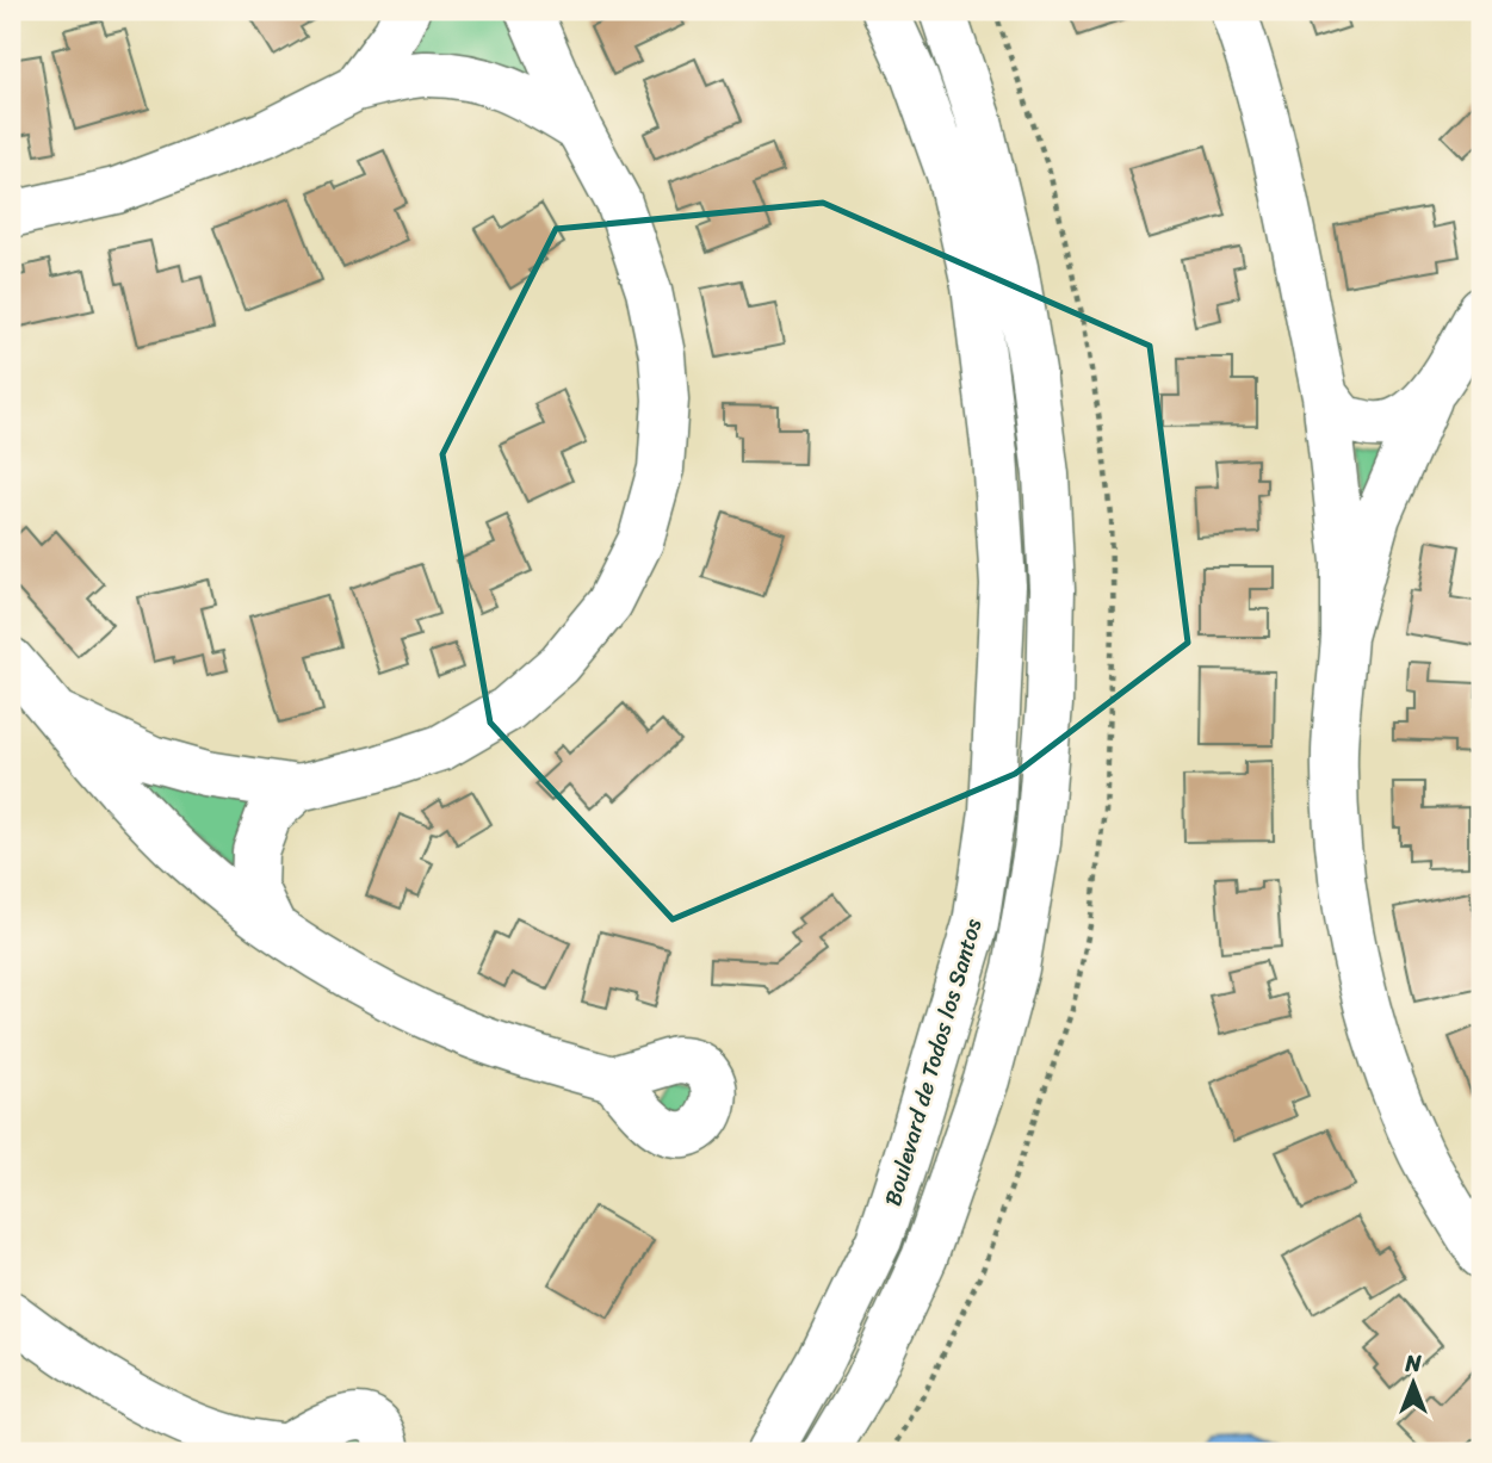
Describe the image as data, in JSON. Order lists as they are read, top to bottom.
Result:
{
  "streets": {
    "street": ["Boulevard de Todos los Santos"]
  },
  "north": "top"
}
